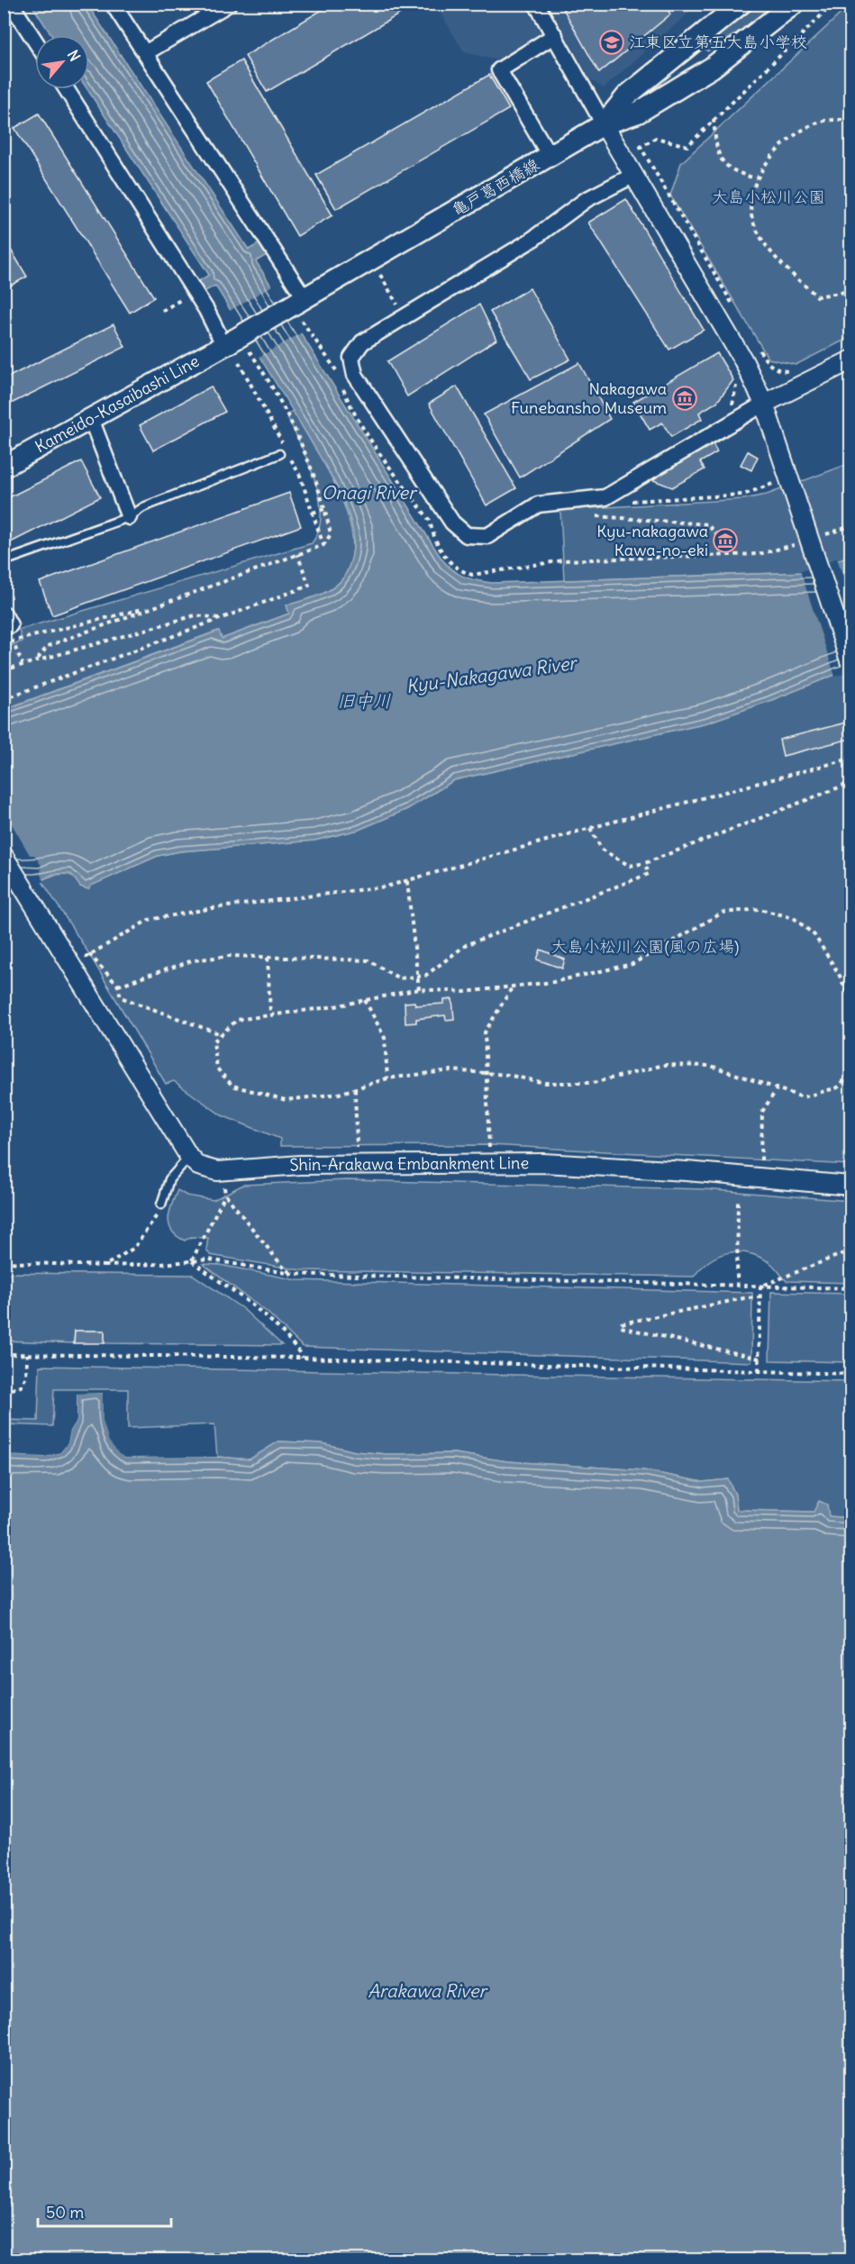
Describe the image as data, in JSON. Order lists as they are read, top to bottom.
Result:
{
  "streets": {
    "main road": ["亀戸葛西橋線", "Kameido-Kasaibashi Line"],
    "street": ["Shin-Arakawa Embankment Line"]
  },
  "crossings": [
    ["亀戸葛西橋線", "Kameido-Kasaibashi Line"]
  ],
  "water": [
    "Onagi River",
    "Kyu-Nakagawa River",
    "旧中川",
    "Arakawa River"
  ],
  "parks": ["大島小松川公園", "大島小松川公園(風の広場)"],
  "places": {
    "school or university": ["江東区立第五大島小学校"],
    "museum": ["Nakagawa Funebansho Museum", "Kyu-nakagawa Kawa-no-eki"]
  },
  "scale_bar": "50 m",
  "north": "top right"
}
